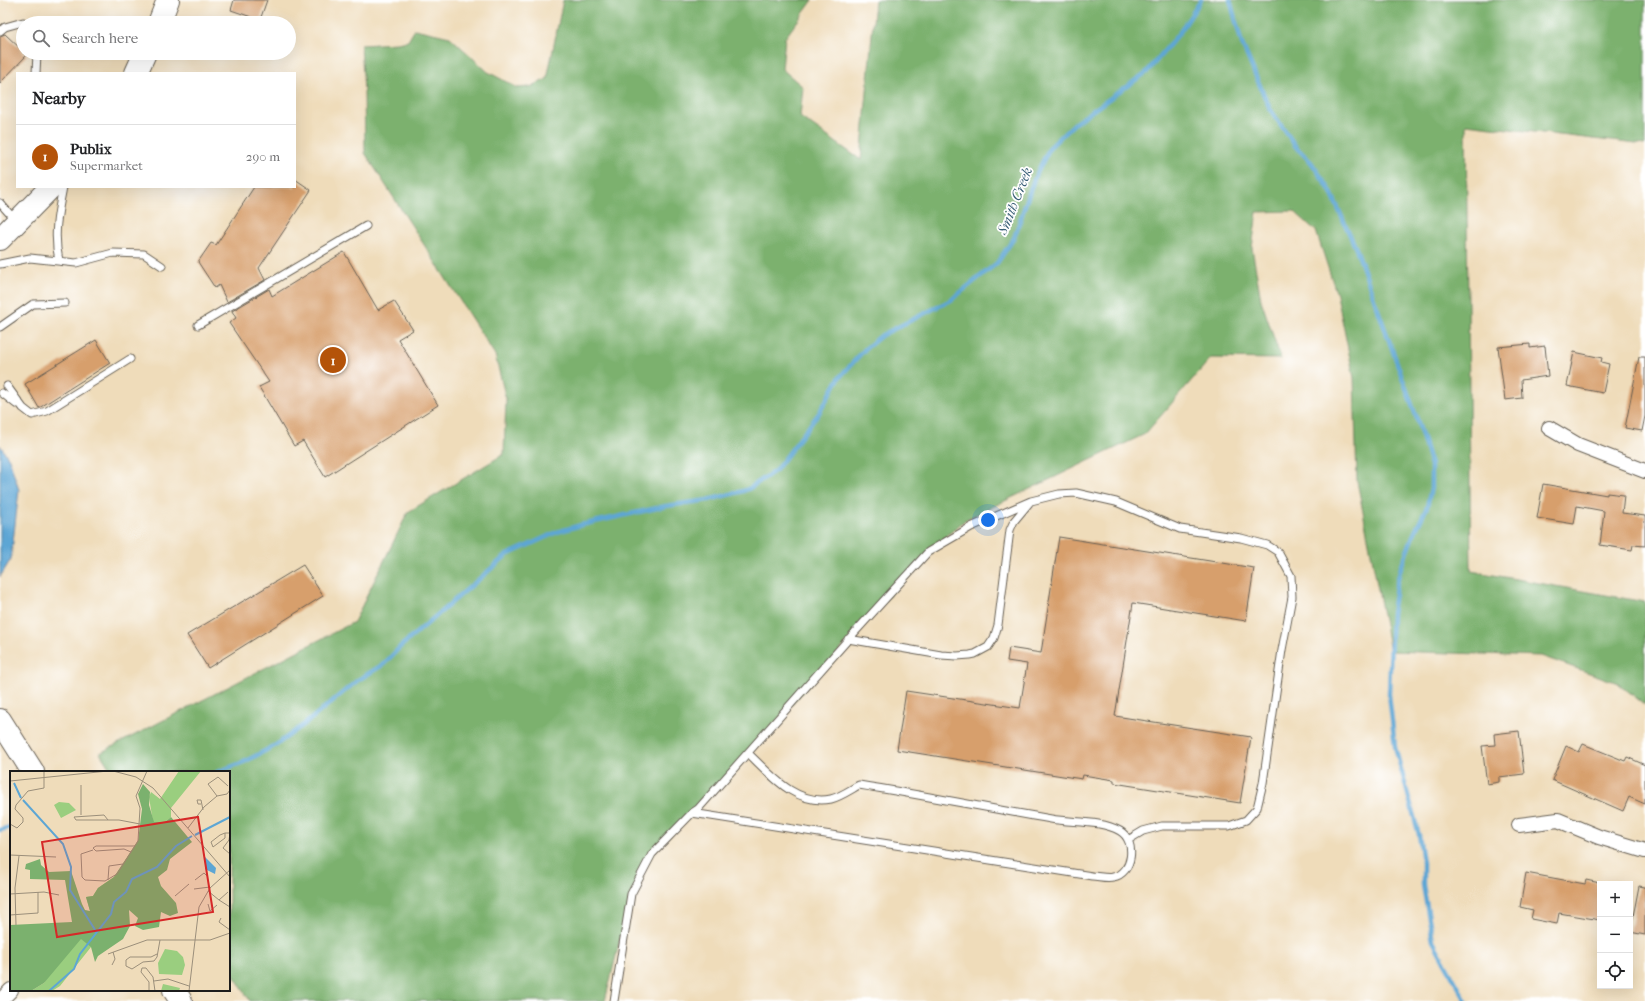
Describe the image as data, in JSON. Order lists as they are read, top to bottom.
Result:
{
  "water": ["Smith Creek"],
  "page": {
    "search": "Search here",
    "heading": "Nearby",
    "list": [
      {
        "mark": "1",
        "name": "Publix",
        "note": "Supermarket",
        "value": "290 m"
      }
    ],
    "pins": "1",
    "map_buttons": ["+", "−"]
  }
}
